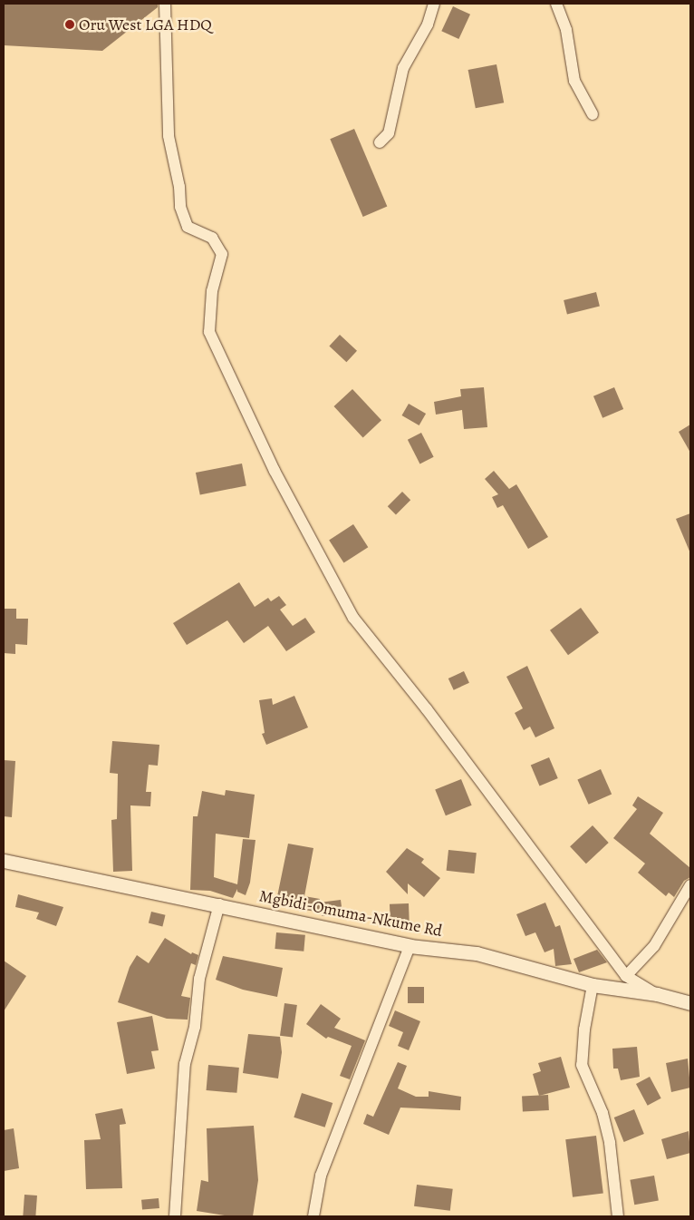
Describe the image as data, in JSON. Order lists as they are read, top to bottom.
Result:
{
  "streets": {
    "street": ["Mgbidi-Omuma-Nkume Rd"]
  },
  "places": ["Oru West LGA HDQ"]
}
